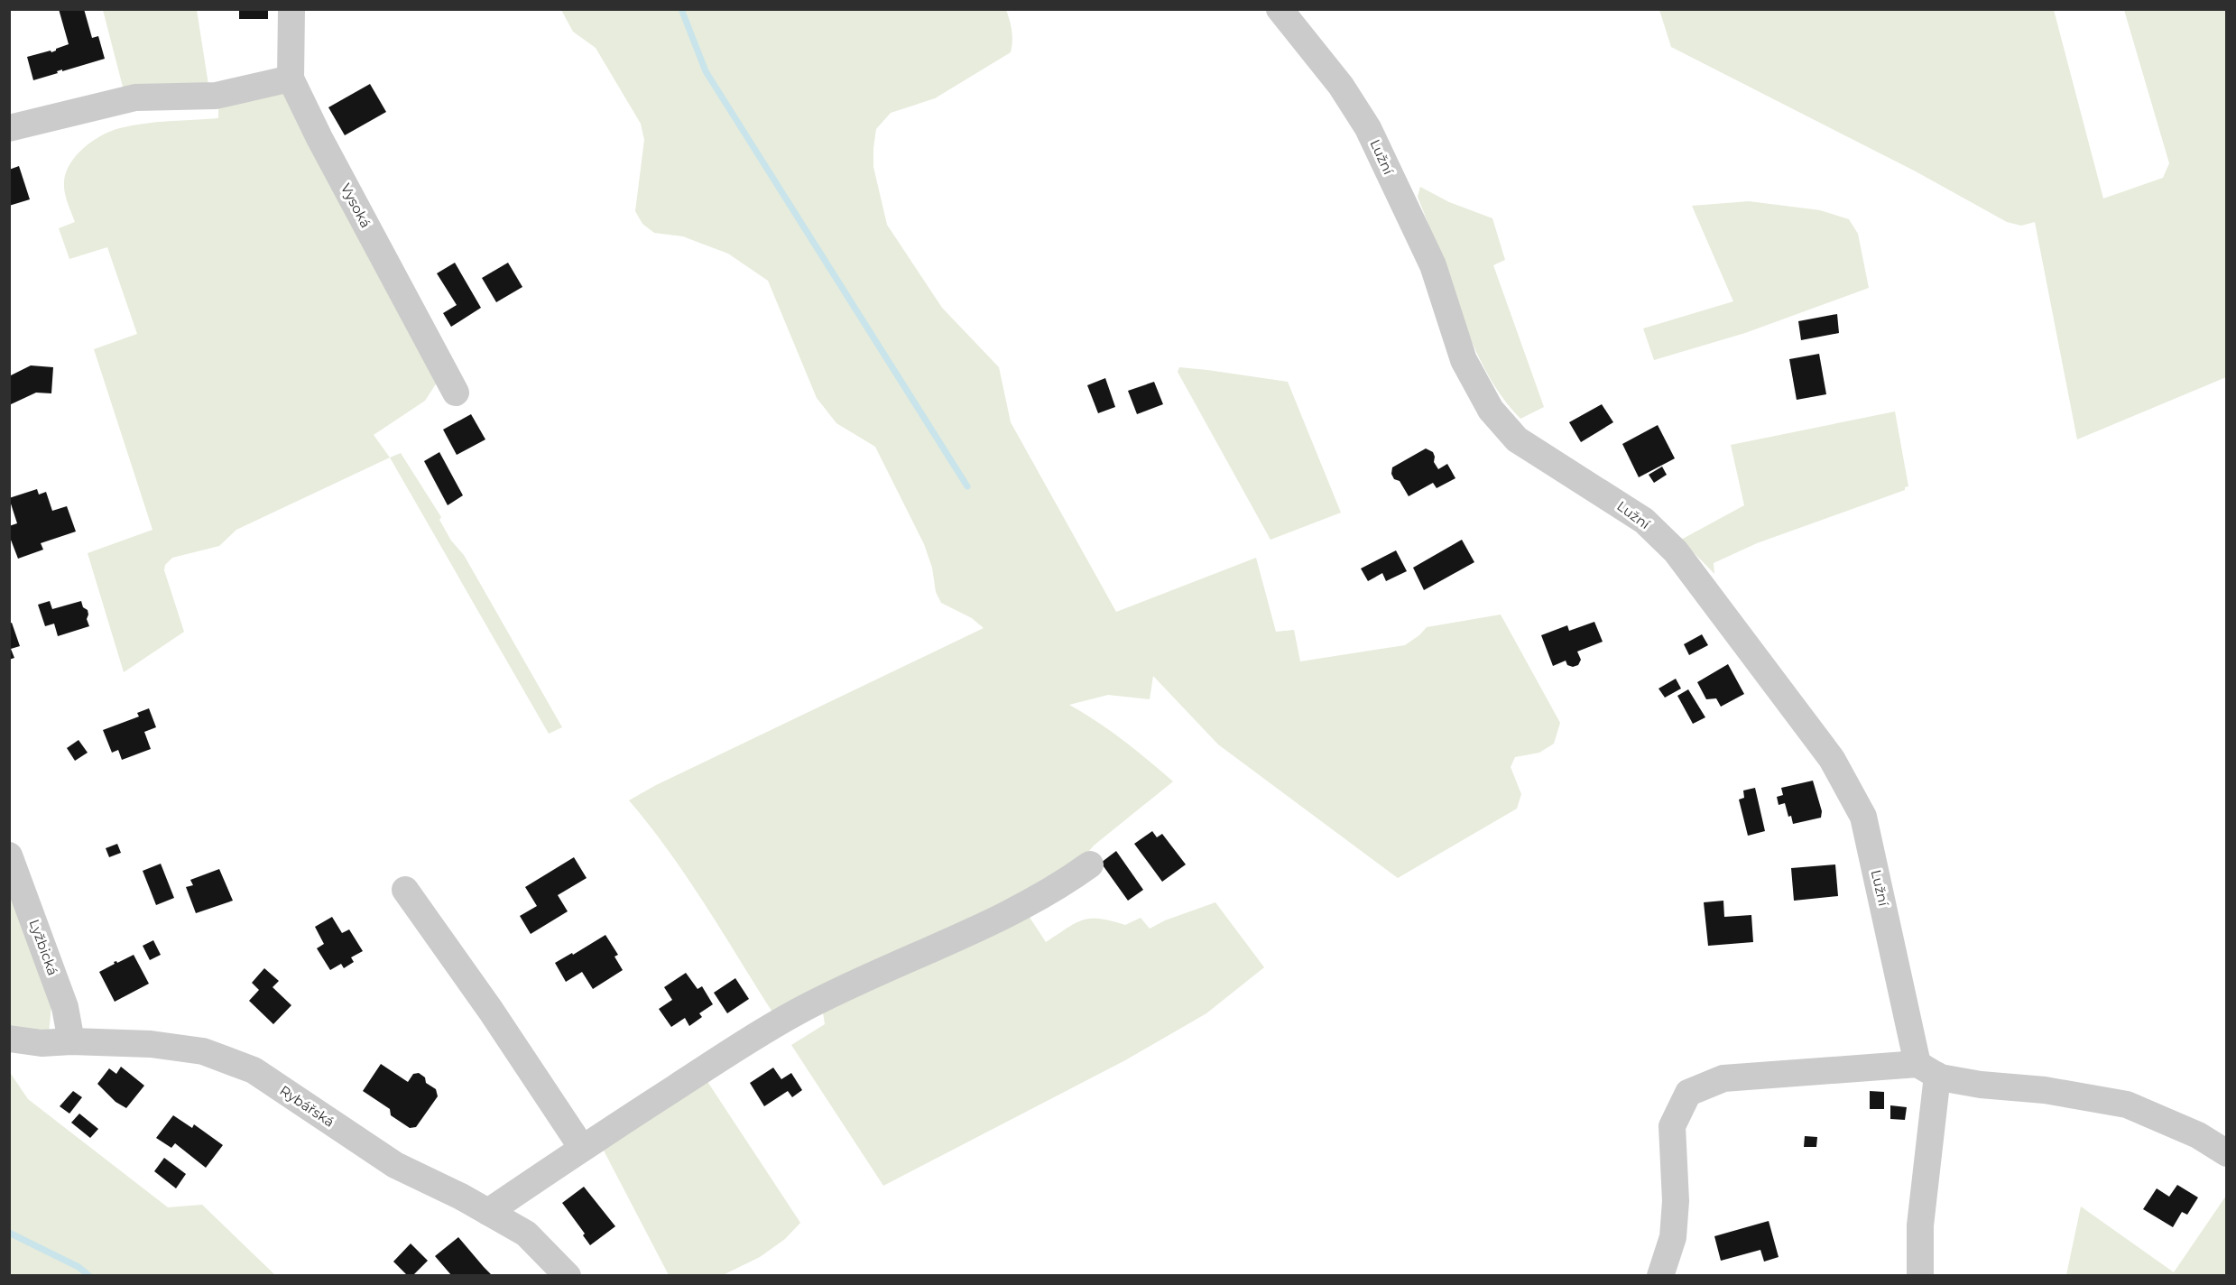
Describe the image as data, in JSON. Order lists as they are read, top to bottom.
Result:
{
  "streets": {
    "street": [
      "Lužní",
      "Vysoká",
      "Lyžbická",
      "Rybářská"
    ]
  },
  "crossings": [
    ["Lyžbická", "Rybářská"]
  ]
}
